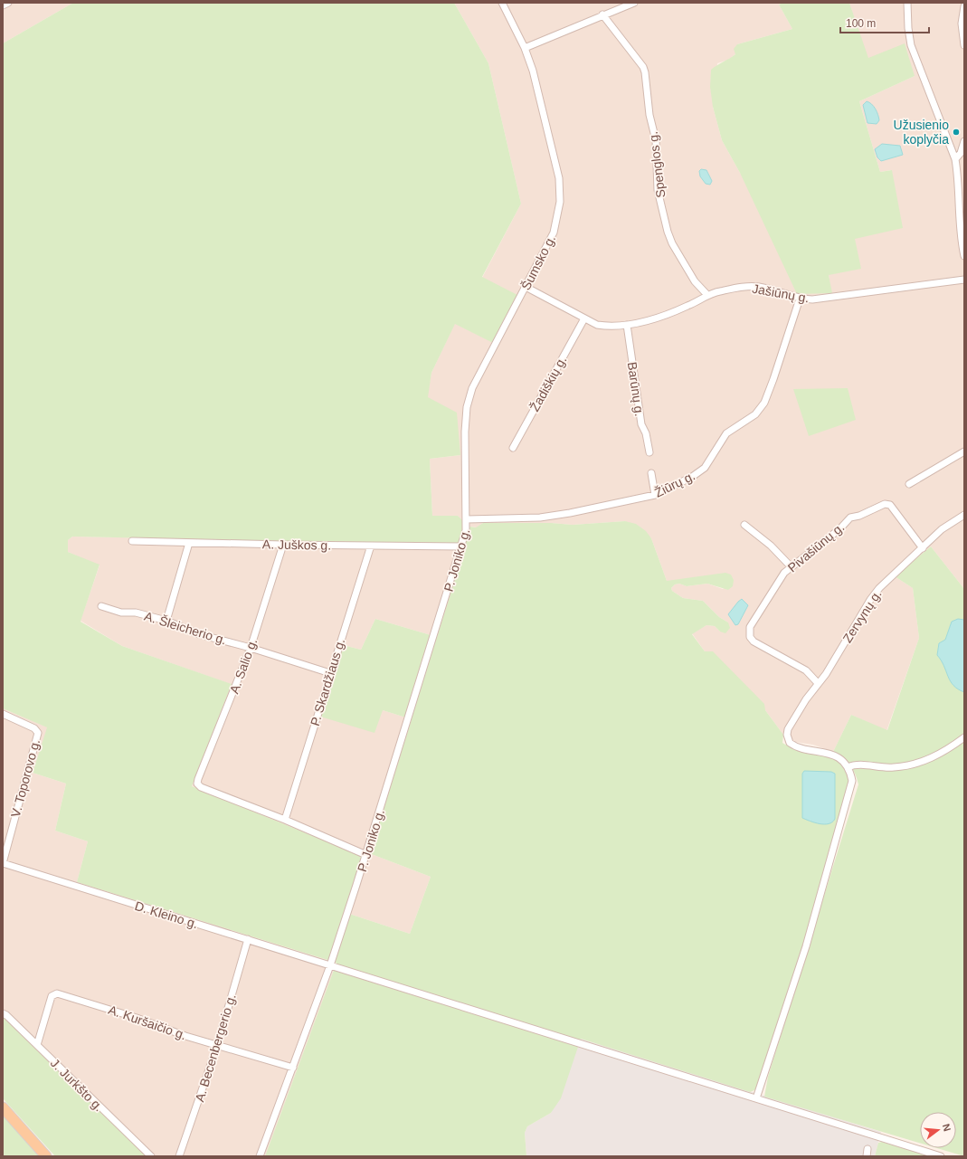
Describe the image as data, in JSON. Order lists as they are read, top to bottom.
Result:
{
  "streets": {
    "street": [
      "Spenglos g.",
      "Šumsko g.",
      "Jašiūnų g.",
      "Žadiškių g.",
      "Barūnų g.",
      "Žiūrų g.",
      "A. Juškos g.",
      "Pivašiūnų g.",
      "P. Joniko g.",
      "Zervynų g.",
      "A. Šleicherio g.",
      "A. Salio g.",
      "P. Skardžiaus g.",
      "V. Toporovo g.",
      "D. Kleino g.",
      "A. Kuršaičio g.",
      "A. Becenbergerio g.",
      "J. Jurkšto g."
    ]
  },
  "crossings": [
    ["Spenglos g.", "Jašiūnų g."],
    ["Šumsko g.", "Jašiūnų g."],
    ["Šumsko g.", "Žiūrų g."],
    ["Šumsko g.", "P. Joniko g."],
    ["Jašiūnų g.", "Žadiškių g."],
    ["Jašiūnų g.", "Barūnų g."],
    ["Jašiūnų g.", "Žiūrų g."],
    ["Žiūrų g.", "P. Joniko g."],
    ["A. Juškos g.", "P. Joniko g."],
    ["A. Juškos g.", "A. Salio g."],
    ["A. Juškos g.", "P. Skardžiaus g."],
    ["Pivašiūnų g.", "Zervynų g."],
    ["P. Joniko g.", "D. Kleino g."],
    ["P. Joniko g.", "A. Kuršaičio g."],
    ["A. Šleicherio g.", "A. Salio g."],
    ["A. Šleicherio g.", "P. Skardžiaus g."],
    ["A. Salio g.", "P. Skardžiaus g."],
    ["V. Toporovo g.", "D. Kleino g."],
    ["D. Kleino g.", "A. Becenbergerio g."],
    ["A. Kuršaičio g.", "A. Becenbergerio g."],
    ["A. Kuršaičio g.", "J. Jurkšto g."]
  ],
  "places": ["Užusienio koplyčia"],
  "scale_bar": "100 m",
  "north": "right"
}
